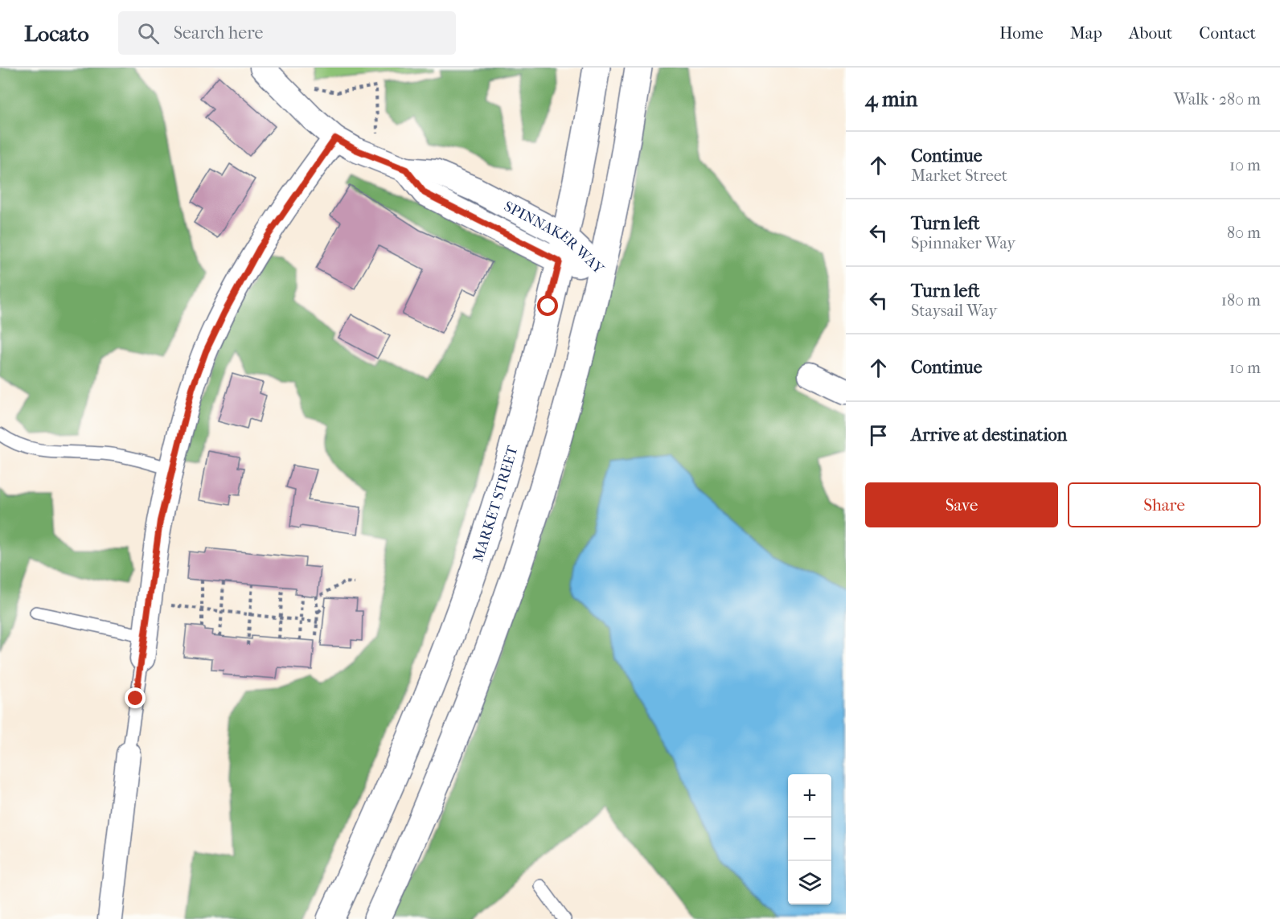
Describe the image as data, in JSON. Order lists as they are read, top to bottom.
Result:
{
  "streets": {
    "main road": ["MARKET STREET"],
    "street": ["SPINNAKER WAY"]
  },
  "crossings": [
    ["SPINNAKER WAY", "MARKET STREET"]
  ],
  "page": {
    "header": "Locato",
    "search": "Search here",
    "nav": [
      "Home",
      "Map",
      "About",
      "Contact"
    ],
    "heading": ["4 min", "Walk · 280 m"],
    "list": [
      ["Continue", "Market Street", "10 m"],
      ["Turn left", "Spinnaker Way", "80 m"],
      ["Turn left", "Staysail Way", "180 m"],
      ["Continue", "10 m"],
      "Arrive at destination"
    ],
    "buttons": ["Save", "Share"],
    "map_buttons": ["+", "−"]
  }
}
